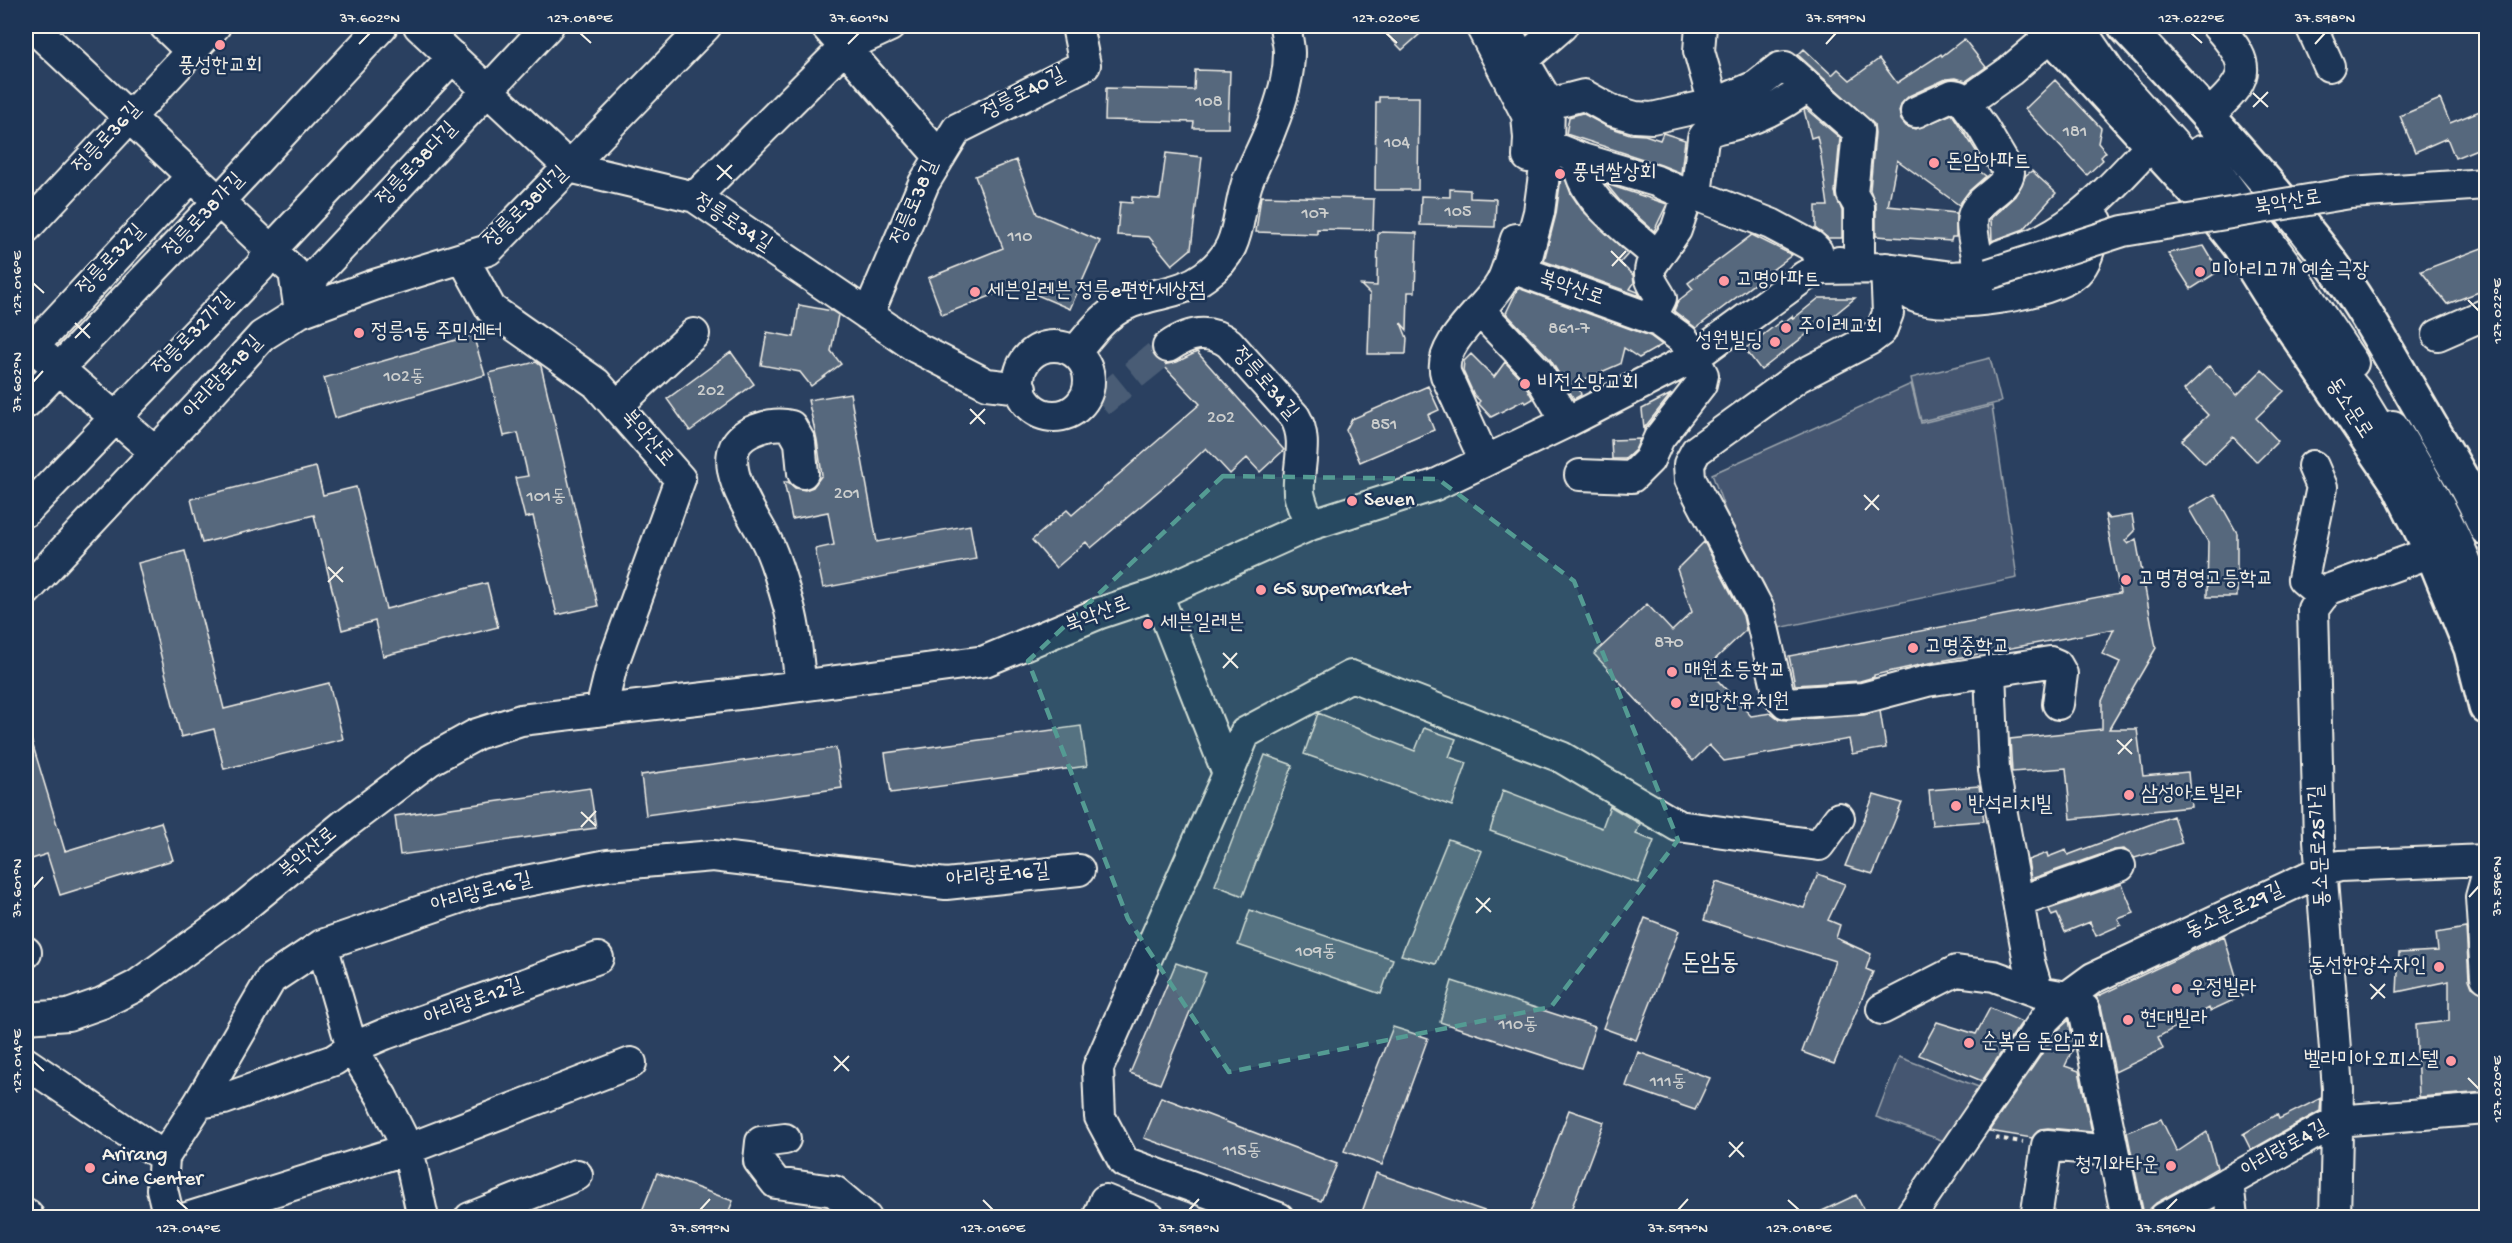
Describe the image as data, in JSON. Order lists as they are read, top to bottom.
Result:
{
  "streets": {
    "main road": ["동소문로"],
    "street": [
      "정릉로40길",
      "정릉로36길",
      "정릉로38다길",
      "정릉로38길",
      "북악산로",
      "정릉로38마길",
      "정릉로38가길",
      "정릉로34길",
      "정릉로32길",
      "정릉로32가길",
      "아리랑로18길",
      "동소문로25가길",
      "아리랑로16길",
      "동소문로29길",
      "아리랑로12길",
      "아리랑로4길"
    ]
  },
  "crossings": [
    ["정릉로40길", "정릉로38길"],
    ["정릉로38다길", "정릉로38마길"],
    ["정릉로38다길", "아리랑로18길"],
    ["정릉로38길", "정릉로34길"],
    ["북악산로", "정릉로38마길"],
    ["북악산로", "정릉로34길"],
    ["정릉로38마길", "정릉로34길"],
    ["정릉로38마길", "아리랑로18길"],
    ["정릉로38가길", "정릉로32길"],
    ["동소문로25가길", "동소문로29길"],
    ["동소문로25가길", "아리랑로4길"],
    ["아리랑로16길", "아리랑로12길"]
  ],
  "districts": ["돈암동"],
  "places": [
    "풍성한교회",
    "돈암아파트",
    "풍년쌀상회",
    "미아리고개 예술극장",
    "고명아파트",
    "세븐일레븐 정릉e편한세상점",
    "주이레교회",
    "정릉1동 주민센터",
    "성원빌딩",
    "비전소망교회",
    "Seven",
    "고명경영고등학교",
    "GS supermarket",
    "세븐일레븐",
    "고명중학교",
    "매원초등학교",
    "희망찬유치원",
    "삼성아트빌라",
    "반석리치빌",
    "동선한양수자인",
    "우정빌라",
    "현대빌라",
    "순복음 돈암교회",
    "벨라미아오피스텔",
    "청기와타운",
    "Arirang Cine Center"
  ],
  "house_numbers": [
    "108",
    "181",
    "104",
    "105",
    "107",
    "110",
    "861-7",
    "102동",
    "202",
    "202",
    "851",
    "201",
    "101동",
    "870",
    "109동",
    "110동",
    "111동",
    "115동"
  ],
  "coordinates": [
    "37.602°N",
    "127.018°E",
    "37.601°N",
    "127.020°E",
    "37.599°N",
    "127.022°E",
    "37.598°N",
    "127.016°E",
    "37.596°N",
    "127.014°E",
    "37.597°N"
  ]
}
